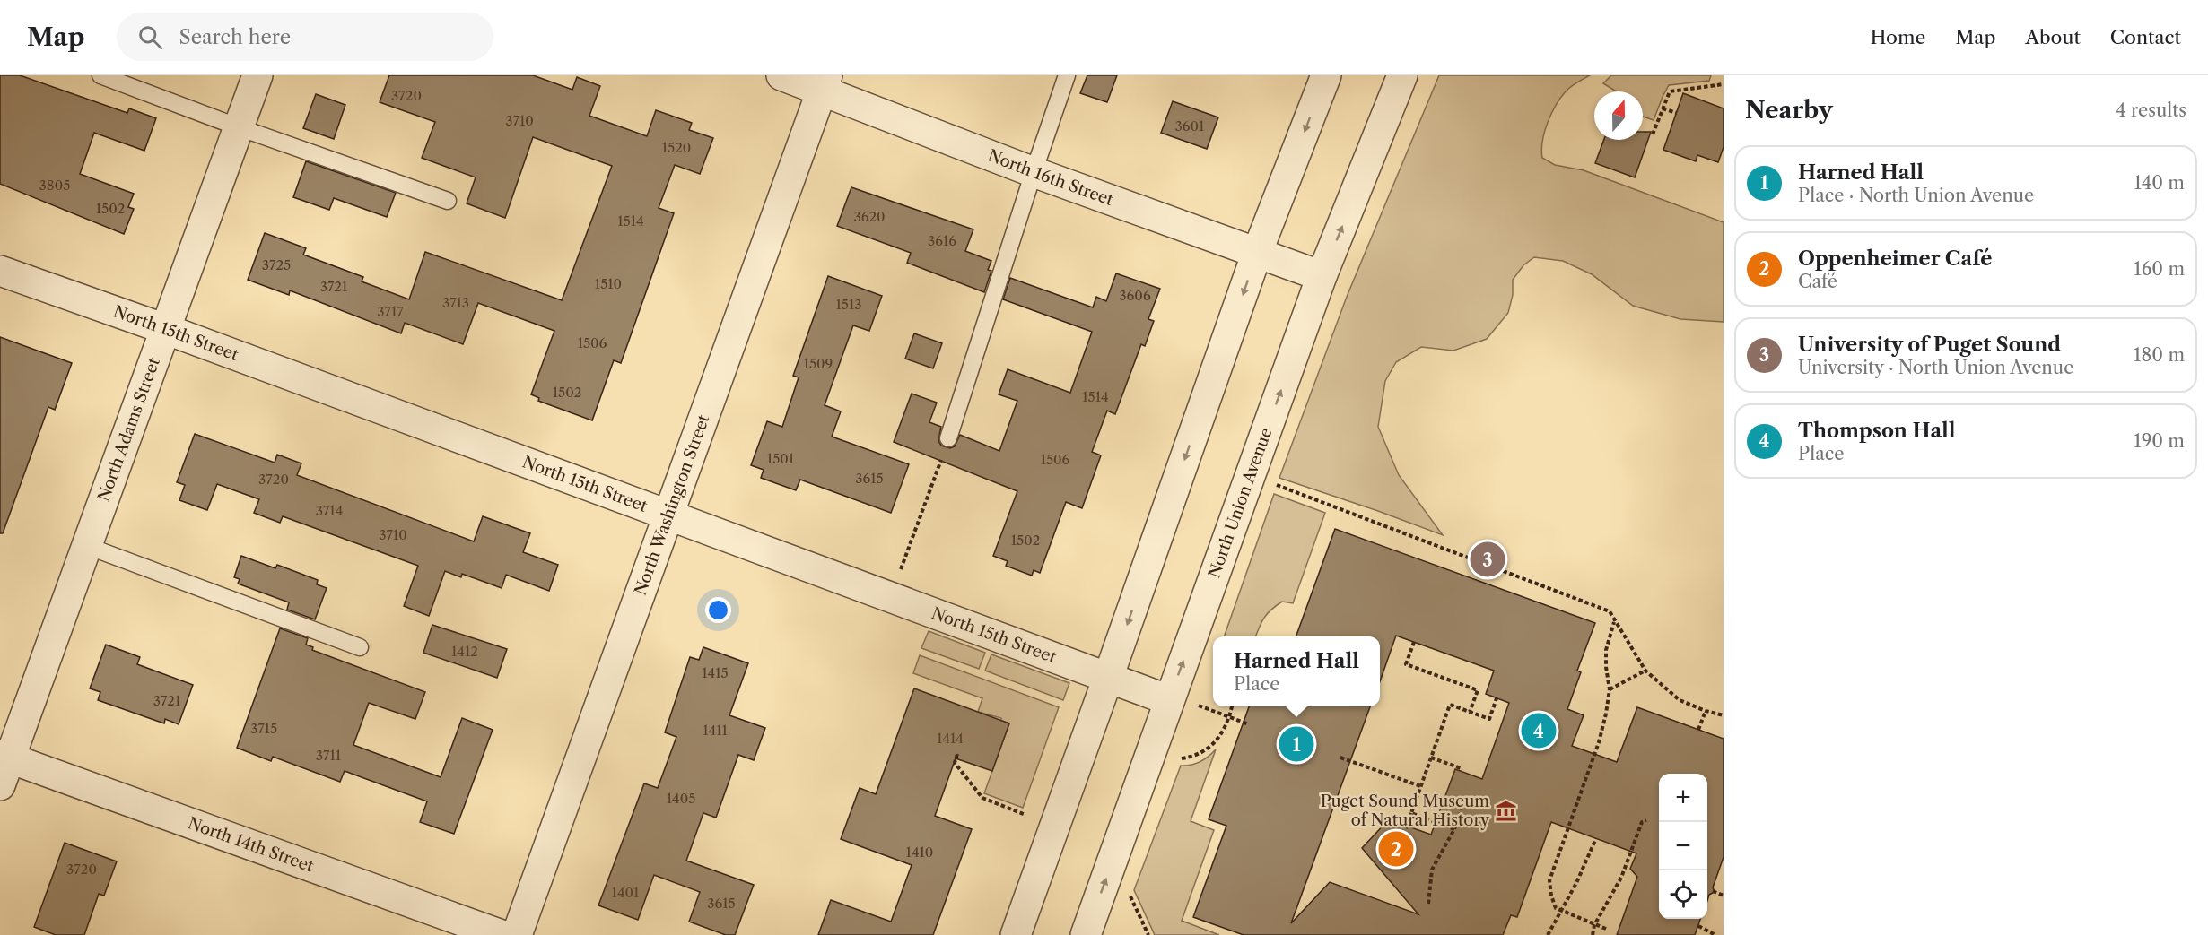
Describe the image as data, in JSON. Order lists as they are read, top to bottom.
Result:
{
  "streets": {
    "street": [
      "North 16th Street",
      "North 15th Street",
      "North Adams Street",
      "North Union Avenue",
      "North Washington Street",
      "North 14th Street"
    ]
  },
  "crossings": [
    ["North 16th Street", "North Union Avenue"],
    ["North 16th Street", "North Washington Street"],
    ["North 15th Street", "North Adams Street"],
    ["North 15th Street", "North Union Avenue"],
    ["North 15th Street", "North Washington Street"],
    ["North Adams Street", "North 14th Street"]
  ],
  "places": {
    "museum": ["Puget Sound Museum of Natural History"]
  },
  "house_numbers": [
    "3720",
    "3710",
    "3601",
    "1520",
    "3805",
    "1502",
    "3620",
    "1514",
    "3616",
    "3725",
    "1510",
    "3721",
    "3606",
    "3713",
    "1513",
    "3717",
    "1506",
    "1509",
    "1502",
    "1514",
    "1501",
    "1506",
    "3615",
    "3720",
    "3714",
    "3710",
    "1502",
    "1412",
    "1415",
    "3721",
    "3715",
    "1411",
    "1414",
    "3711",
    "1405",
    "1410",
    "3720",
    "1401",
    "3615"
  ],
  "north": "top",
  "page": {
    "header": "Map",
    "search": "Search here",
    "nav": [
      "Home",
      "Map",
      "About",
      "Contact"
    ],
    "heading": ["Nearby", "4 results"],
    "list": [
      {
        "mark": "1",
        "name": "Harned Hall",
        "note": "Place · North Union Avenue",
        "value": "140 m"
      },
      {
        "mark": "2",
        "name": "Oppenheimer Café",
        "note": "Café",
        "value": "160 m"
      },
      {
        "mark": "3",
        "name": "University of Puget Sound",
        "note": "University · North Union Avenue",
        "value": "180 m"
      },
      {
        "mark": "4",
        "name": "Thompson Hall",
        "note": "Place",
        "value": "190 m"
      }
    ],
    "pins": [
      "3",
      "4",
      "1",
      "2"
    ],
    "popup": ["Harned Hall", "Place"],
    "map_buttons": ["+", "−"]
  }
}
